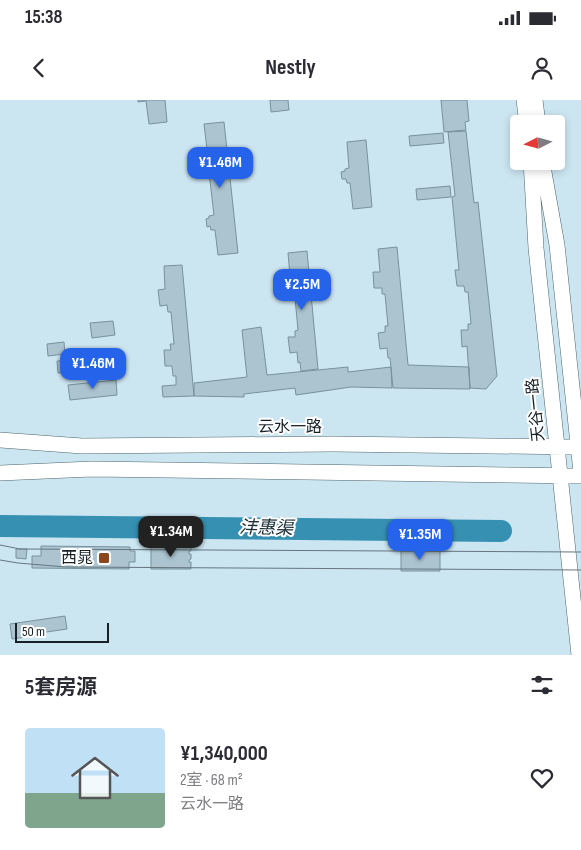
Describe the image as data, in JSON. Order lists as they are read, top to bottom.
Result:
{
  "streets": {
    "street": ["天谷一路", "云水一路"]
  },
  "crossings": [
    ["天谷一路", "云水一路"]
  ],
  "water": ["沣惠渠"],
  "places": {
    "transit": ["西晁"]
  },
  "scale_bar": "50 m",
  "north": "left",
  "page": {
    "status": "15:38",
    "header": "Nestly",
    "price": [
      "¥1.46M",
      "¥2.5M",
      "¥1.46M",
      "¥1.34M",
      "¥1.35M"
    ],
    "scale": "50 m",
    "heading": "5套房源",
    "list": [
      {
        "name": "¥1,340,000",
        "note": "2室 · 68 m² · 云水一路"
      }
    ]
  }
}
